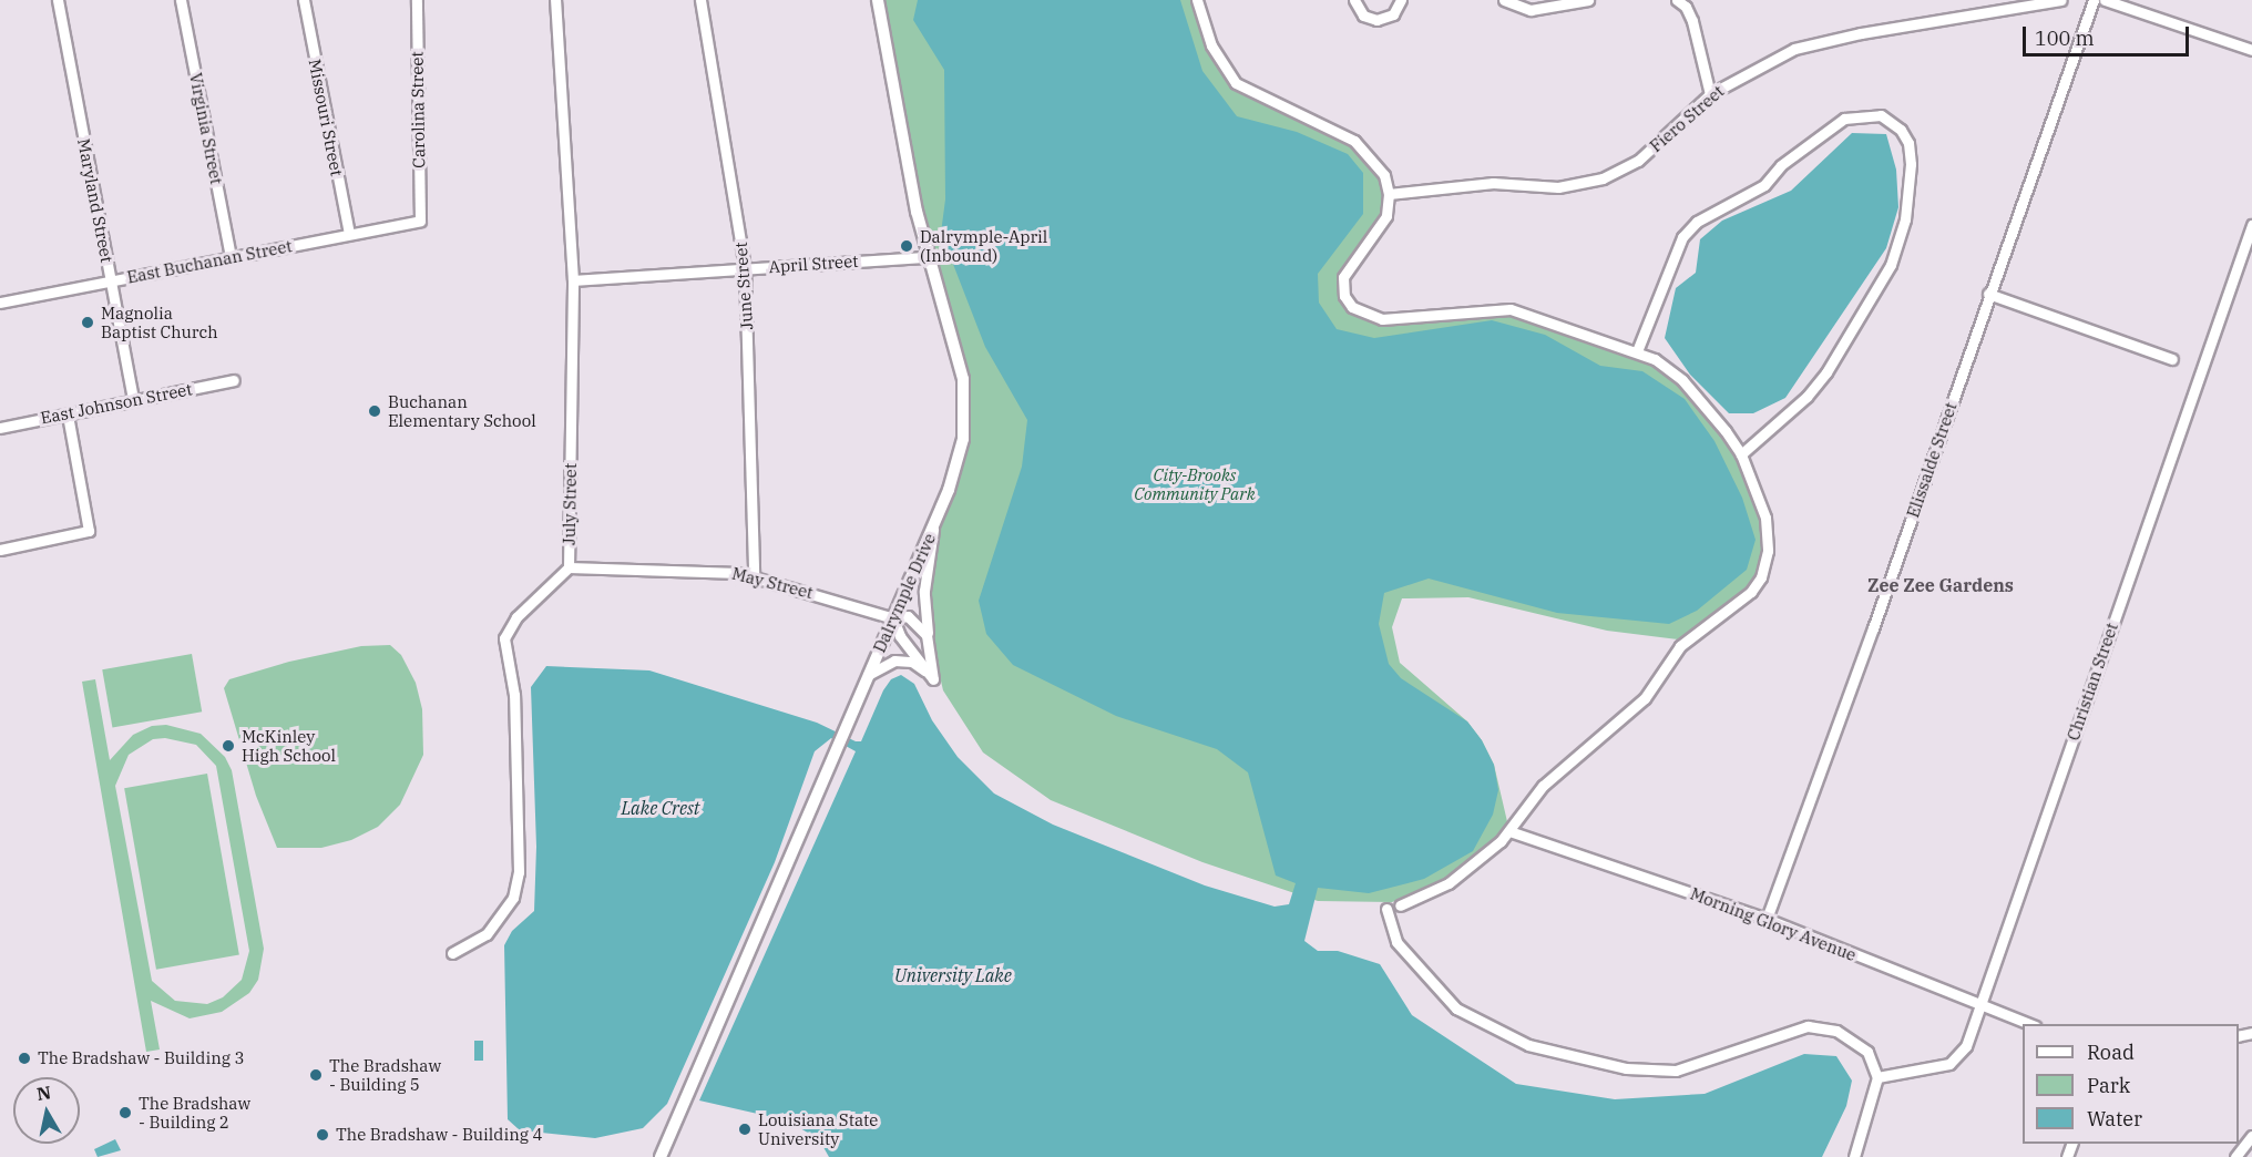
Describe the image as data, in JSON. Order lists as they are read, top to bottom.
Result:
{
  "streets": {
    "street": [
      "Carolina Street",
      "Missouri Street",
      "Fiero Street",
      "Virginia Street",
      "Maryland Street",
      "East Buchanan Street",
      "April Street",
      "June Street",
      "East Johnson Street",
      "Elissalde Street",
      "July Street",
      "May Street",
      "Dalrymple Drive",
      "Christian Street",
      "Morning Glory Avenue"
    ]
  },
  "crossings": [
    ["Carolina Street", "East Buchanan Street"],
    ["Missouri Street", "East Buchanan Street"],
    ["Virginia Street", "East Buchanan Street"],
    ["Maryland Street", "East Buchanan Street"],
    ["Maryland Street", "East Johnson Street"],
    ["April Street", "June Street"],
    ["April Street", "July Street"],
    ["April Street", "Dalrymple Drive"],
    ["June Street", "May Street"],
    ["Elissalde Street", "Morning Glory Avenue"],
    ["July Street", "May Street"],
    ["May Street", "Dalrymple Drive"],
    ["Christian Street", "Morning Glory Avenue"]
  ],
  "districts": ["Zee Zee Gardens"],
  "water": ["Lake Crest", "University Lake"],
  "parks": ["City-Brooks Community Park"],
  "places": [
    "Dalrymple-April (Inbound)",
    "Magnolia Baptist Church",
    "Buchanan Elementary School",
    "McKinley High School",
    "The Bradshaw - Building 3",
    "The Bradshaw - Building 5",
    "The Bradshaw - Building 2",
    "Louisiana State University",
    "The Bradshaw - Building 4"
  ],
  "legend": ["Road", "Park", "Water"],
  "scale_bar": "100 m",
  "north": "top"
}
